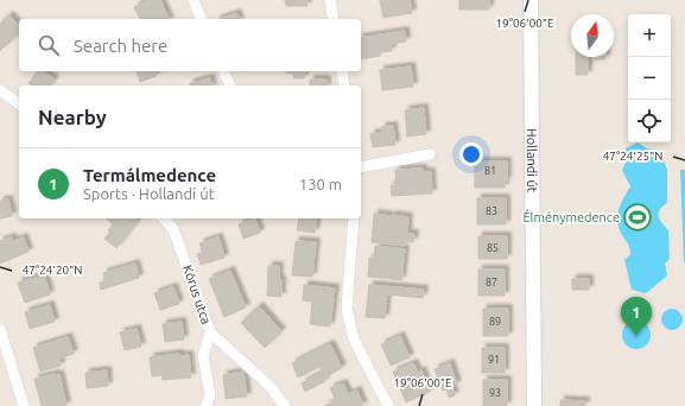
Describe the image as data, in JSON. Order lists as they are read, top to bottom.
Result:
{
  "streets": {
    "street": ["Hollandi út", "Kórus utca"]
  },
  "places": {
    "sports": ["Élménymedence"]
  },
  "house_numbers": [
    "81",
    "83",
    "85",
    "87",
    "89",
    "91",
    "93"
  ],
  "north": "top",
  "page": {
    "map_buttons": ["+", "−"],
    "search": "Search here",
    "heading": "Nearby",
    "list": [
      {
        "mark": "1",
        "name": "Termálmedence",
        "note": "Sports · Hollandi út",
        "value": "130 m"
      }
    ],
    "pins": "1"
  },
  "coordinates": ["19°06'00\"E", "47°24'25\"N", "47°24'20\"N"]
}
